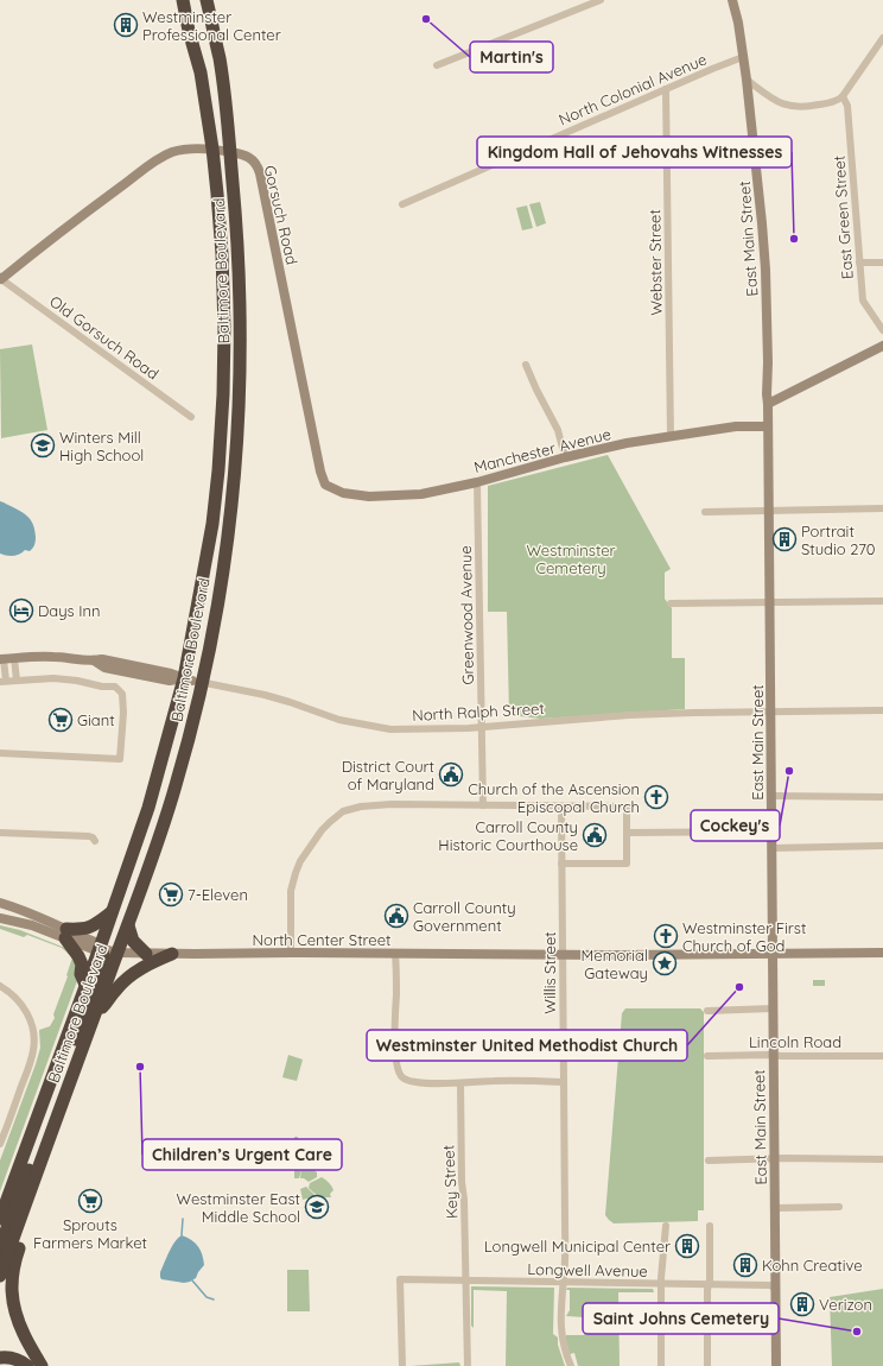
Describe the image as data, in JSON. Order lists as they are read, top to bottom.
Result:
{
  "streets": {
    "highway": ["Baltimore Boulevard"],
    "street": [
      "North Colonial Avenue",
      "Gorsuch Road",
      "East Green Street",
      "East Main Street",
      "Webster Street",
      "Old Gorsuch Road",
      "Manchester Avenue",
      "Greenwood Avenue",
      "North Ralph Street",
      "North Center Street",
      "Willis Street",
      "Lincoln Road",
      "Key Street",
      "Longwell Avenue"
    ]
  },
  "crossings": [
    ["North Colonial Avenue", "East Main Street"],
    ["North Colonial Avenue", "Webster Street"],
    ["Gorsuch Road", "Baltimore Boulevard"],
    ["Gorsuch Road", "Old Gorsuch Road"],
    ["Gorsuch Road", "Manchester Avenue"],
    ["East Main Street", "Manchester Avenue"],
    ["East Main Street", "North Ralph Street"],
    ["East Main Street", "North Center Street"],
    ["East Main Street", "Lincoln Road"],
    ["East Main Street", "Longwell Avenue"],
    ["Webster Street", "Manchester Avenue"],
    ["Baltimore Boulevard", "North Ralph Street"],
    ["Baltimore Boulevard", "North Center Street"],
    ["Manchester Avenue", "Greenwood Avenue"],
    ["Greenwood Avenue", "North Ralph Street"],
    ["North Center Street", "Willis Street"],
    ["Willis Street", "Longwell Avenue"],
    ["Key Street", "Longwell Avenue"]
  ],
  "parks": ["Westminster Cemetery"],
  "places": {
    "other": [
      "Martin's",
      "Kingdom Hall of Jehovahs Witnesses",
      "Cockey's",
      "Westminster United Methodist Church",
      "Children’s Urgent Care",
      "Saint Johns Cemetery"
    ],
    "building": [
      "Westminster Professional Center",
      "Portrait Studio 270",
      "Longwell Municipal Center",
      "Kohn Creative",
      "Verizon"
    ],
    "school or university": ["Winters Mill High School", "Westminster East Middle School"],
    "hotel": ["Days Inn"],
    "supermarket": ["Giant", "7-Eleven", "Sprouts Farmers Market"],
    "public building": ["District Court of Maryland", "Carroll County Historic Courthouse", "Carroll County Government"],
    "church": ["Church of the Ascension Episcopal Church", "Westminster First Church of God"],
    "place": ["Memorial Gateway"]
  }
}
